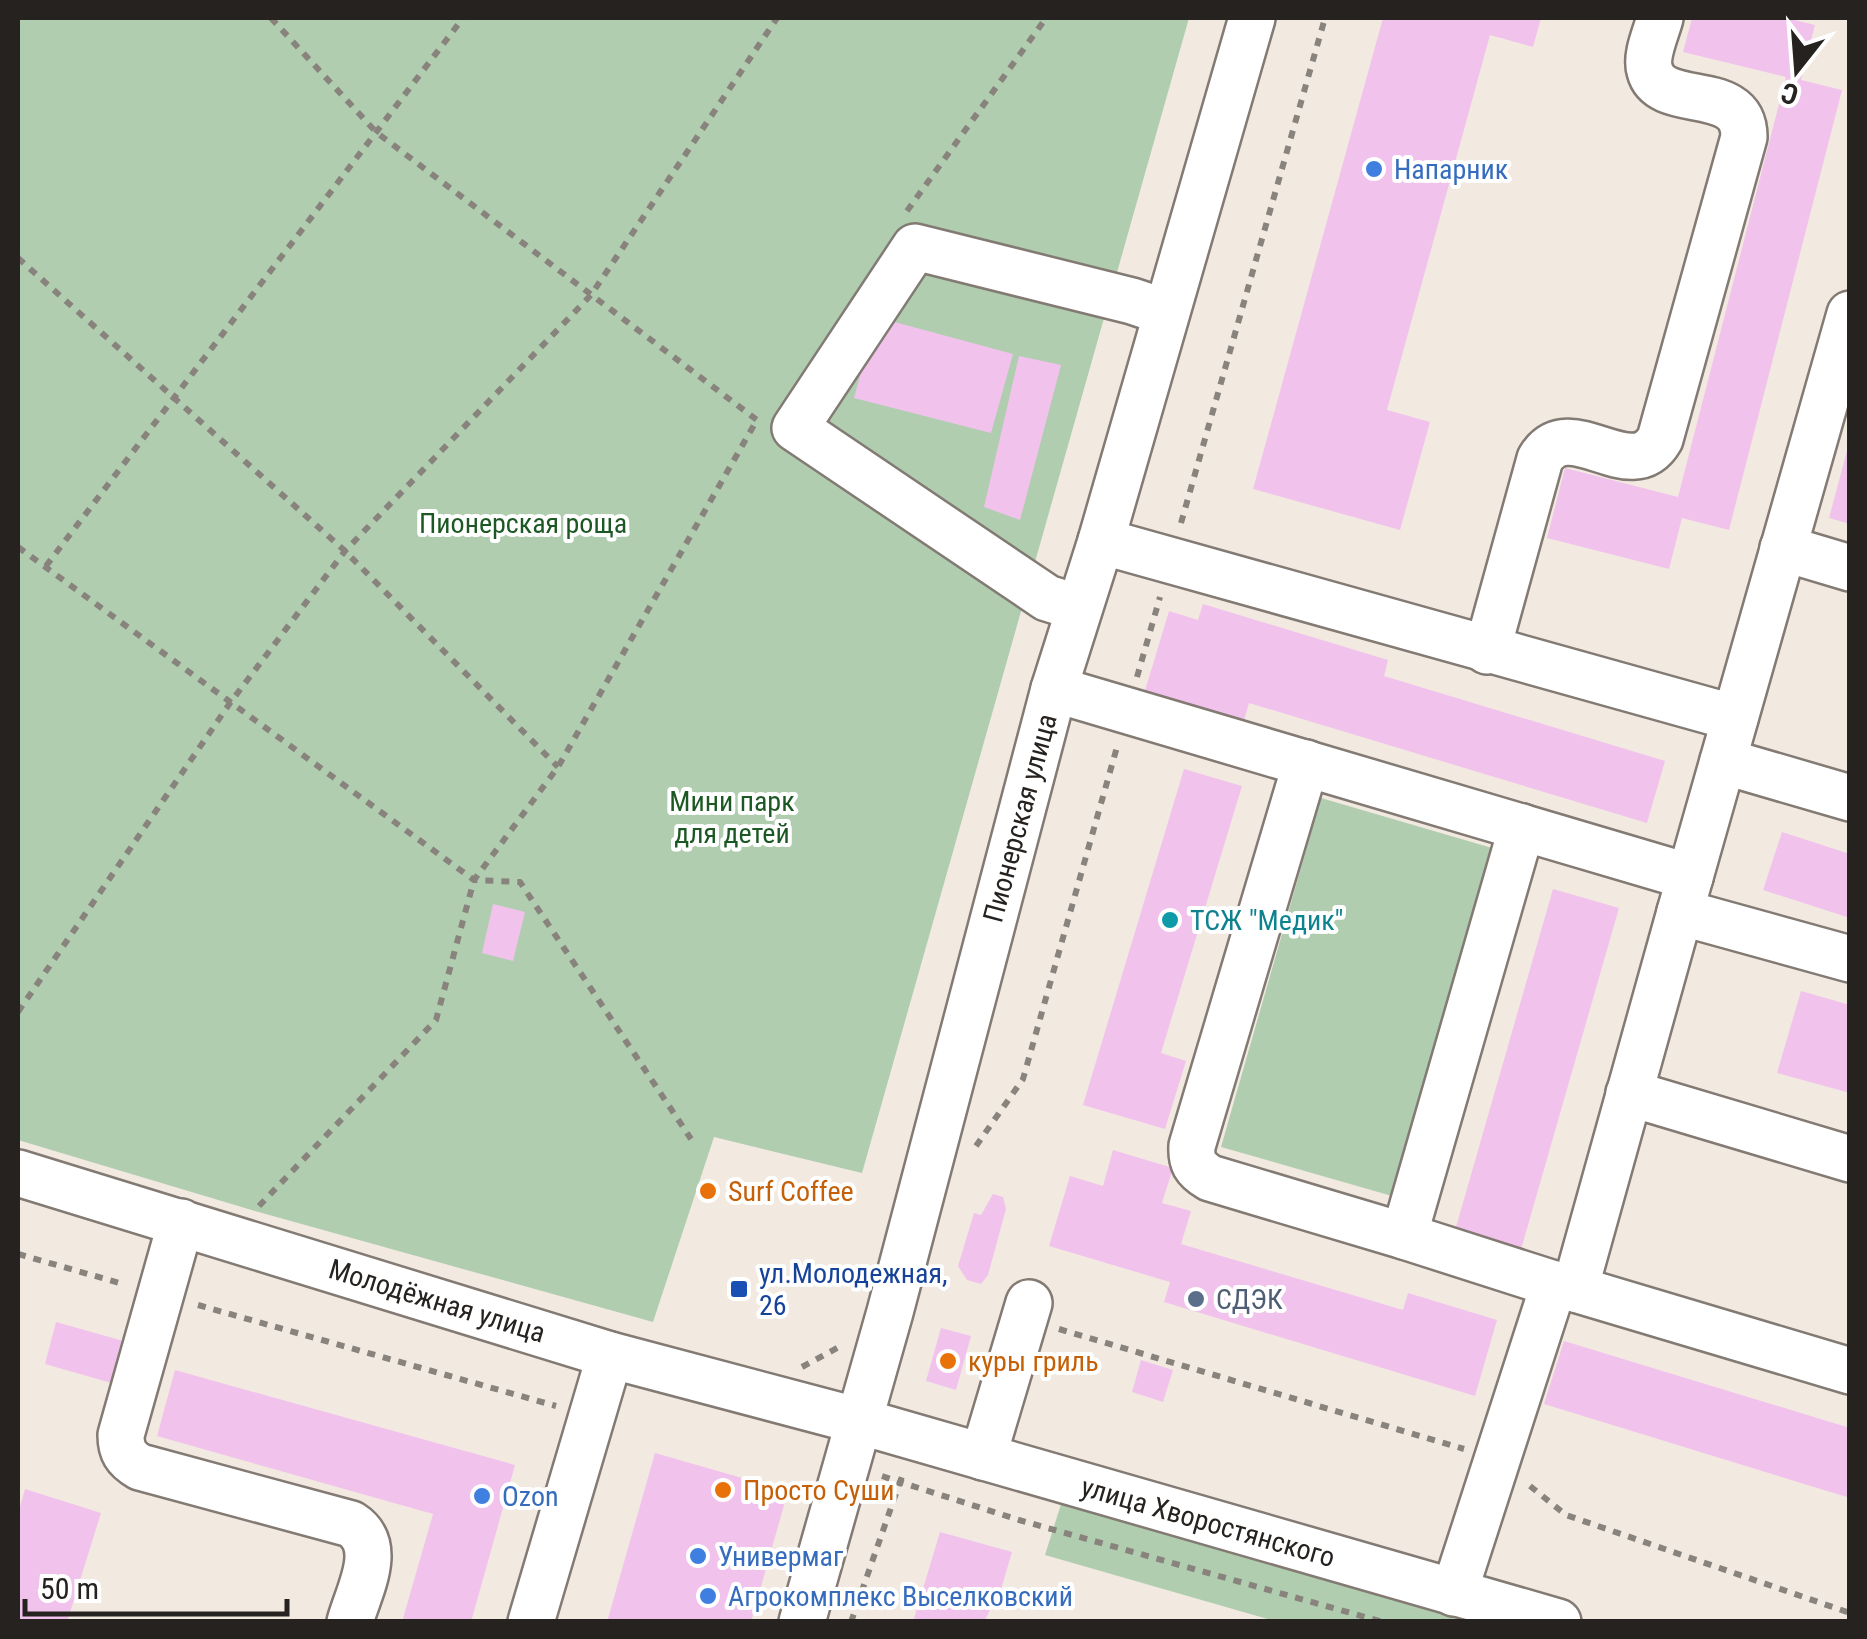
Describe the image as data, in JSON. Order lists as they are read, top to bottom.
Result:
{
  "streets": {
    "street": ["Пионерская улица", "Молодёжная улица", "улица Хворостянского"]
  },
  "crossings": [
    ["Пионерская улица", "Молодёжная улица"],
    ["Пионерская улица", "улица Хворостянского"],
    ["Молодёжная улица", "улица Хворостянского"]
  ],
  "parks": ["Пионерская роща", "Мини парк для детей"],
  "places": {
    "other": [
      "Напарник",
      "ТСЖ \"Медик\"",
      "Surf Coffee",
      "СДЭК",
      "куры гриль",
      "Просто Суши",
      "Ozon",
      "Универмаг",
      "Агрокомплекс Выселковский"
    ],
    "transit": ["ул.Молодежная, 26"]
  },
  "scale_bar": "50 m",
  "north": "bottom"
}
